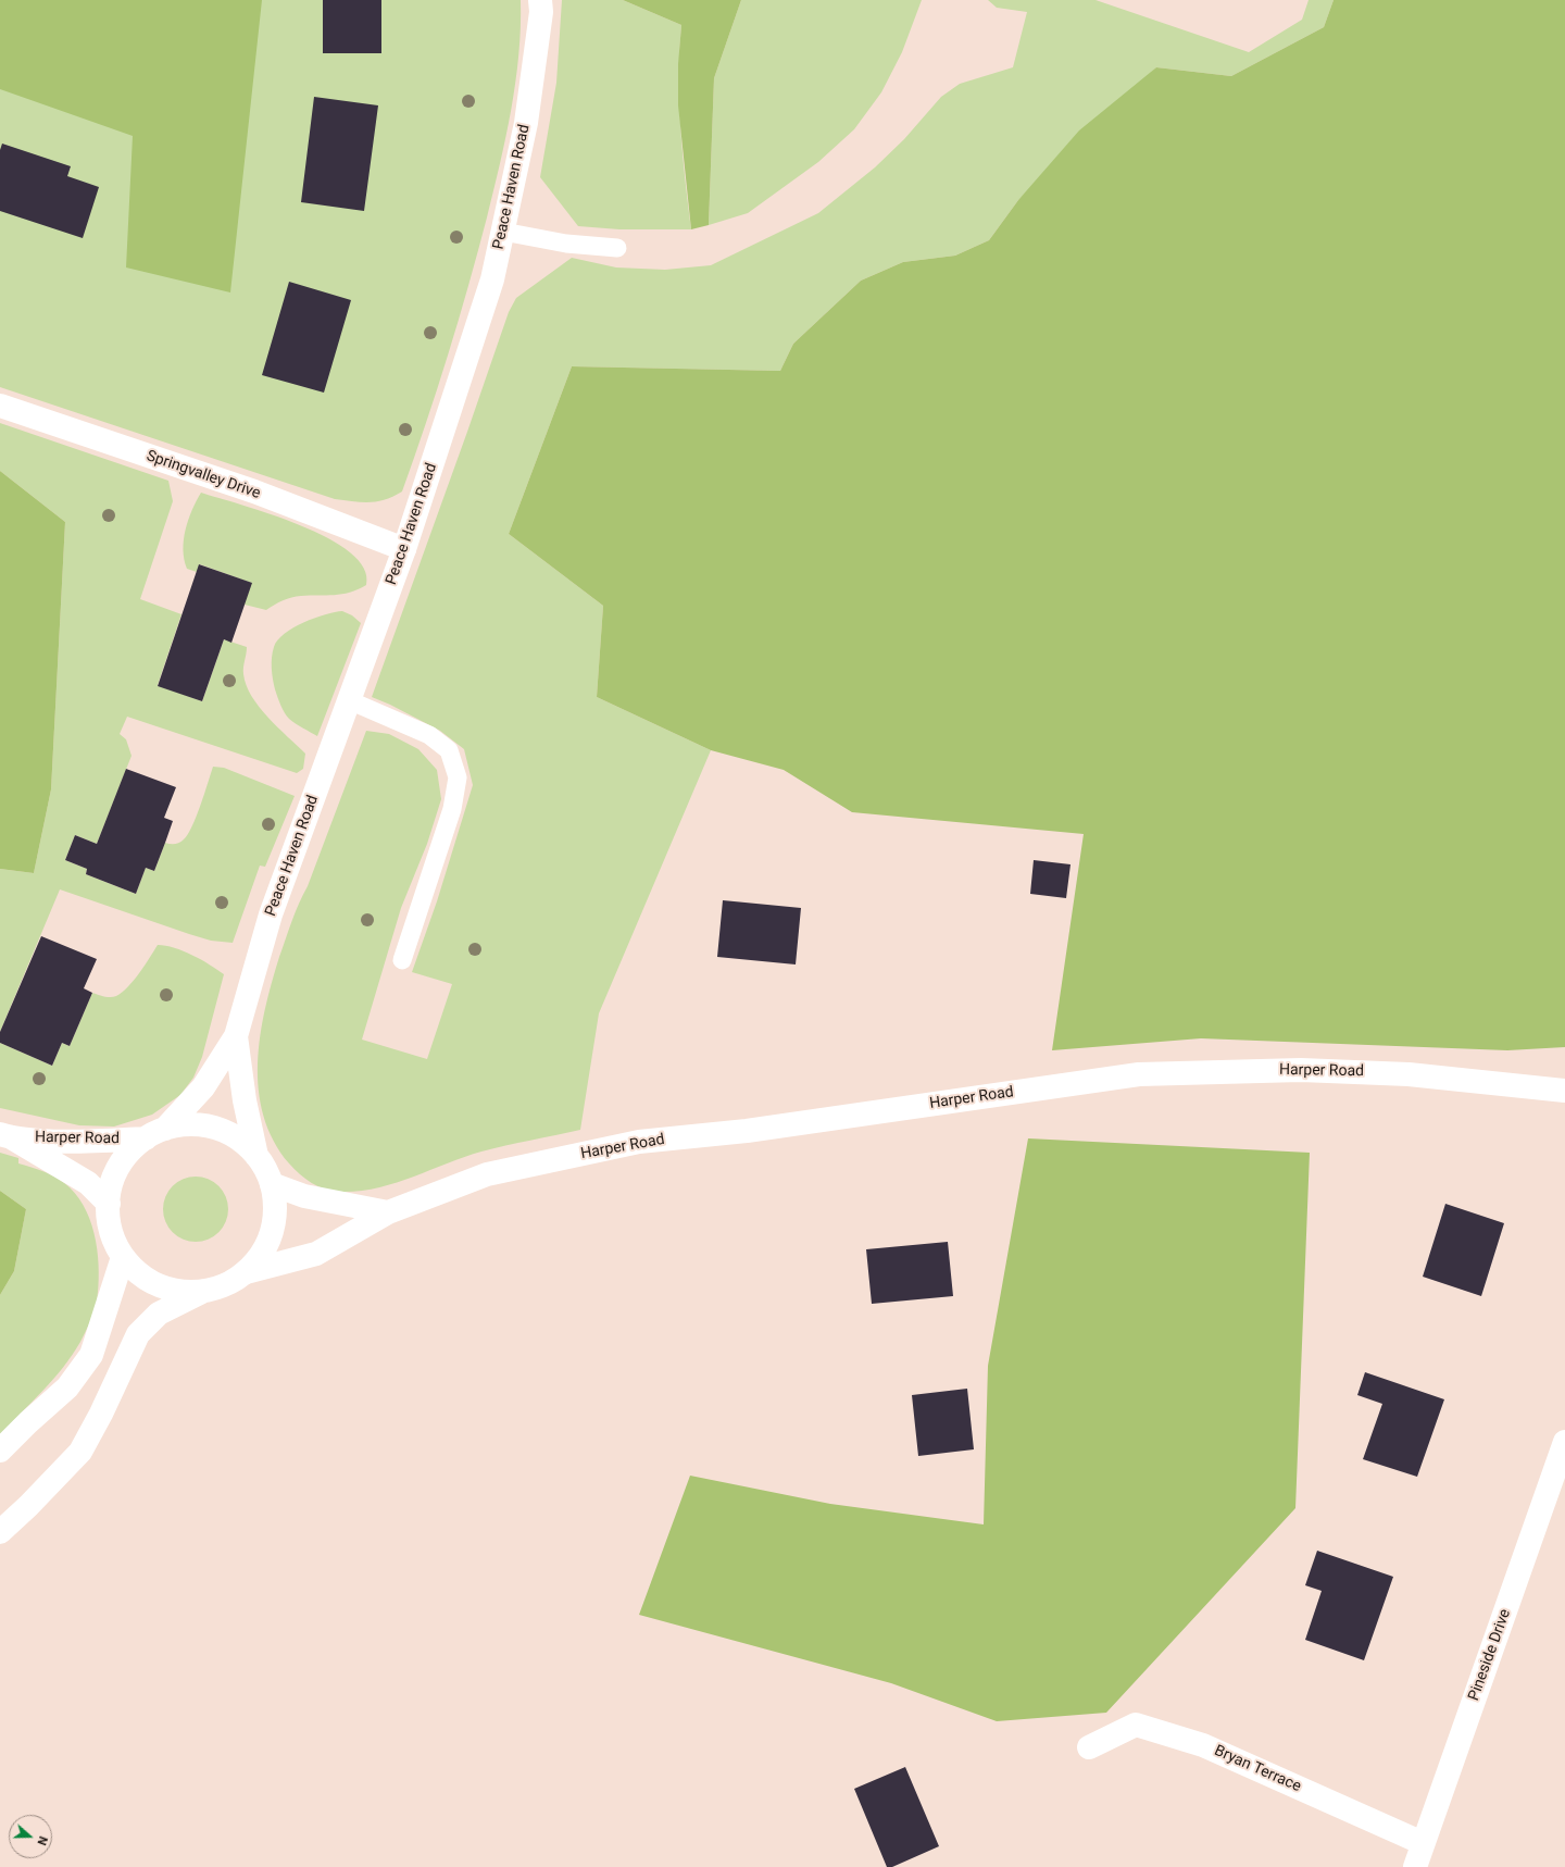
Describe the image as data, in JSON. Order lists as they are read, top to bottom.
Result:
{
  "streets": {
    "street": [
      "Peace Haven Road",
      "Springvalley Drive",
      "Harper Road",
      "Pineside Drive",
      "Bryan Terrace"
    ]
  },
  "crossings": [
    ["Peace Haven Road", "Springvalley Drive"],
    ["Peace Haven Road", "Harper Road"],
    ["Pineside Drive", "Bryan Terrace"]
  ],
  "north": "right"
}
